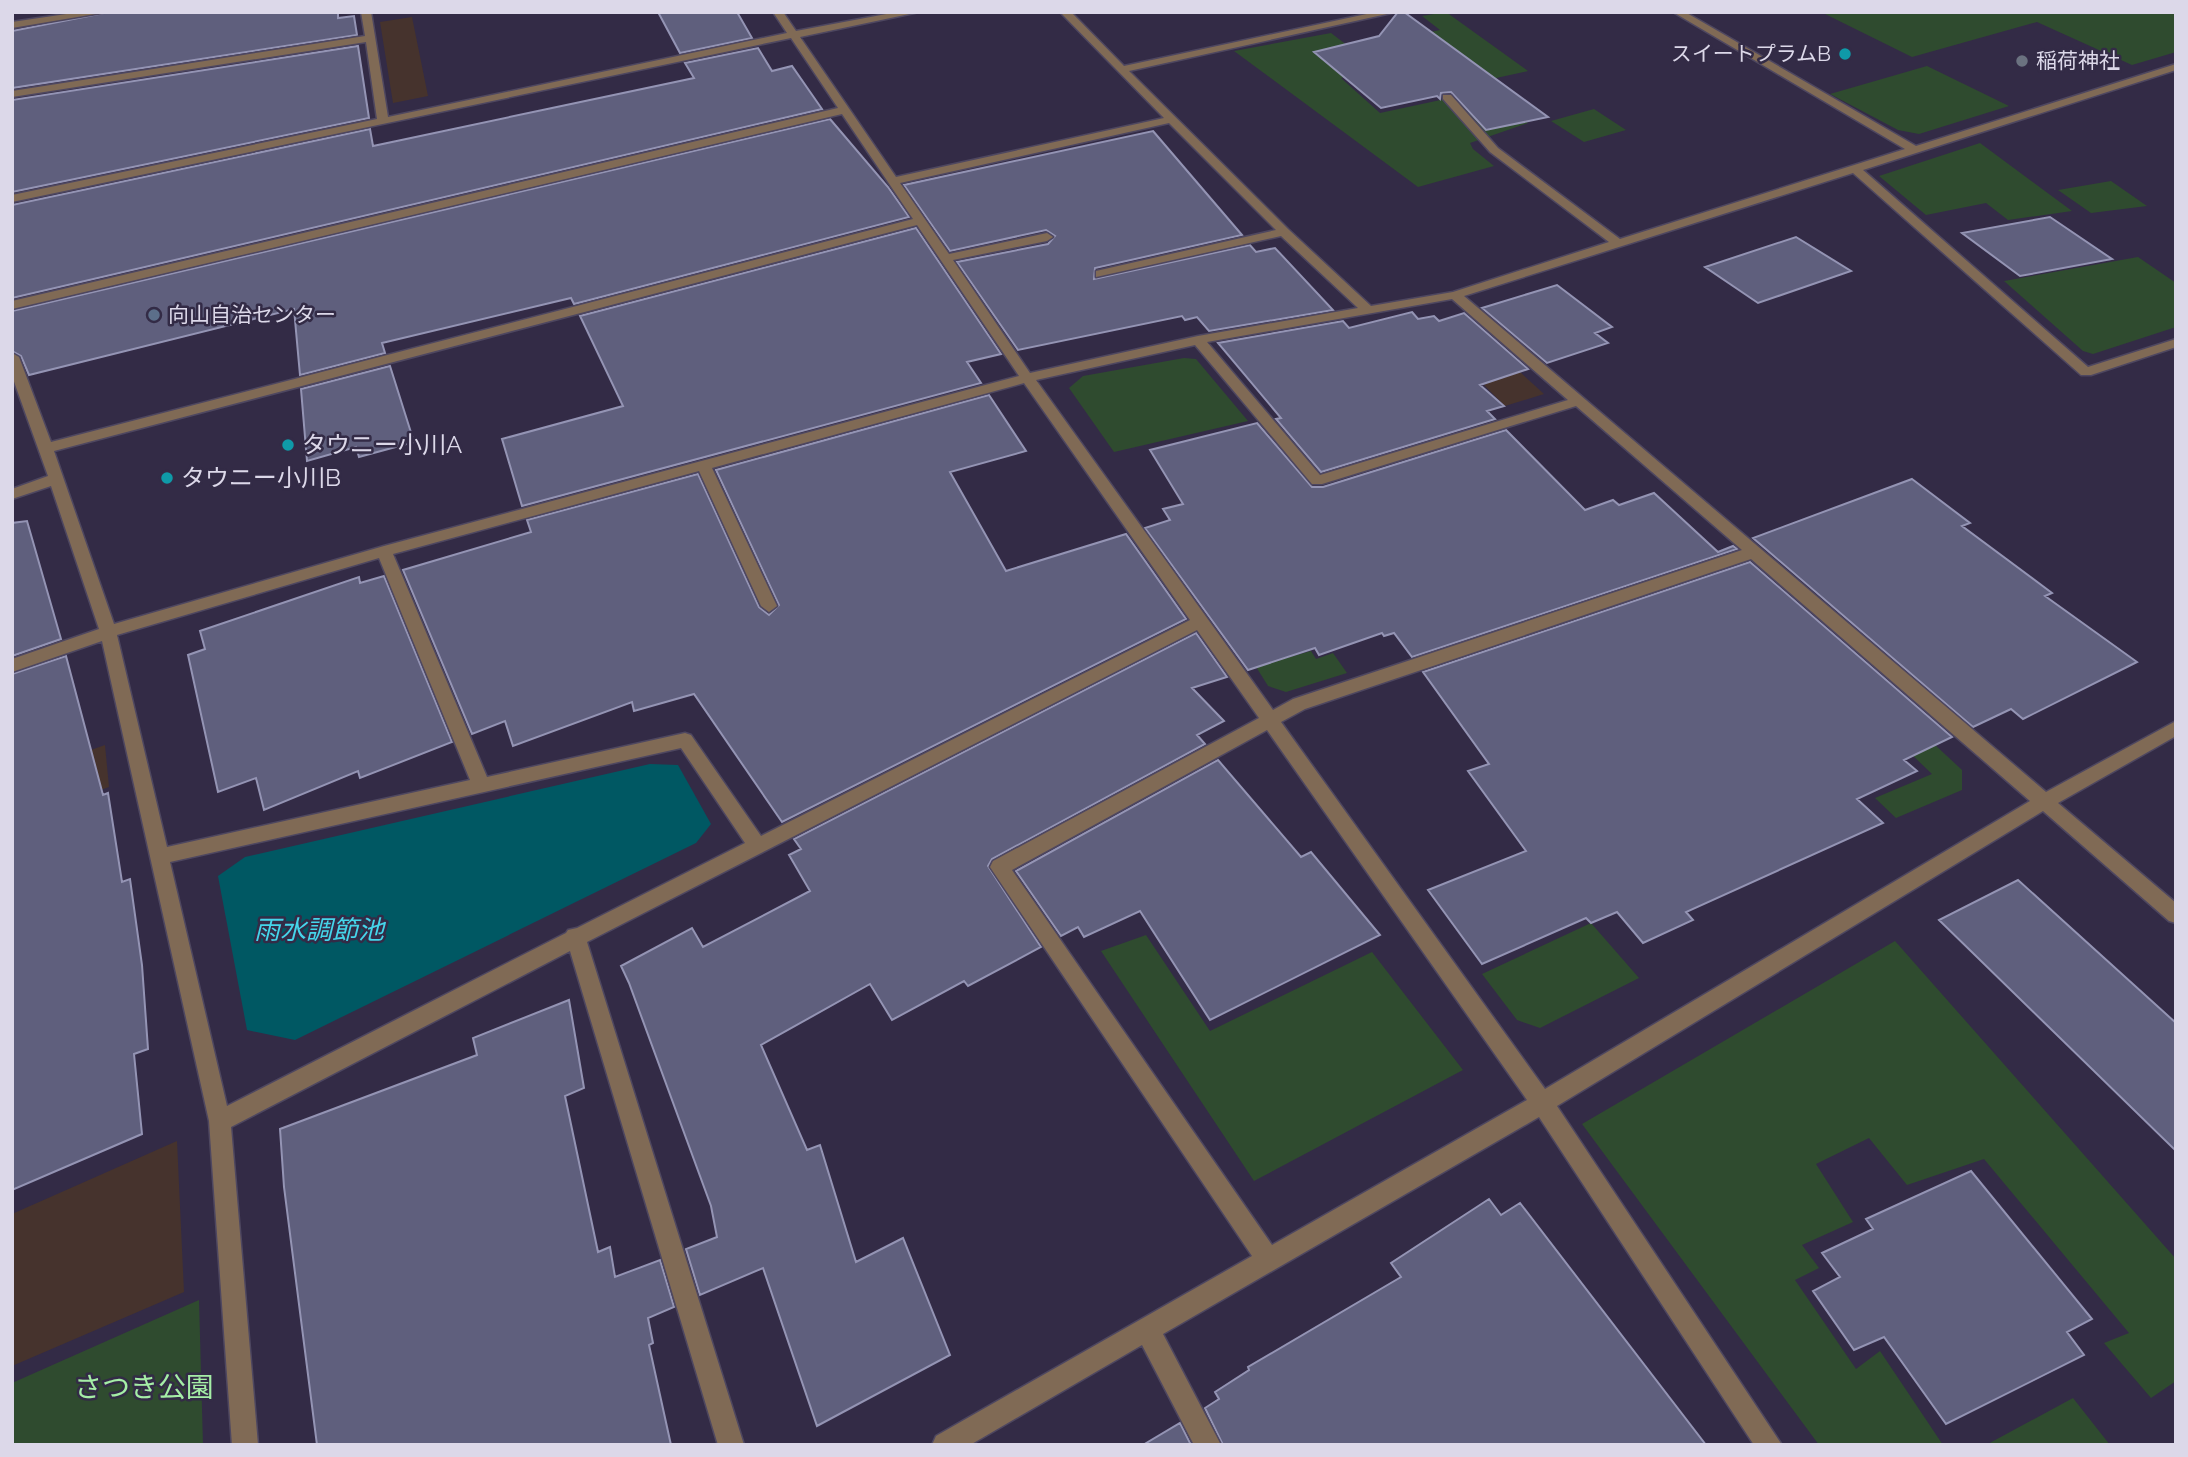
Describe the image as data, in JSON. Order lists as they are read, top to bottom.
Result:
{
  "water": ["雨水調節池"],
  "parks": ["さつき公園"],
  "places": [
    "スイートプラムB",
    "稲荷神社",
    "向山自治センター",
    "タウニー小川A",
    "タウニー小川B"
  ]
}
